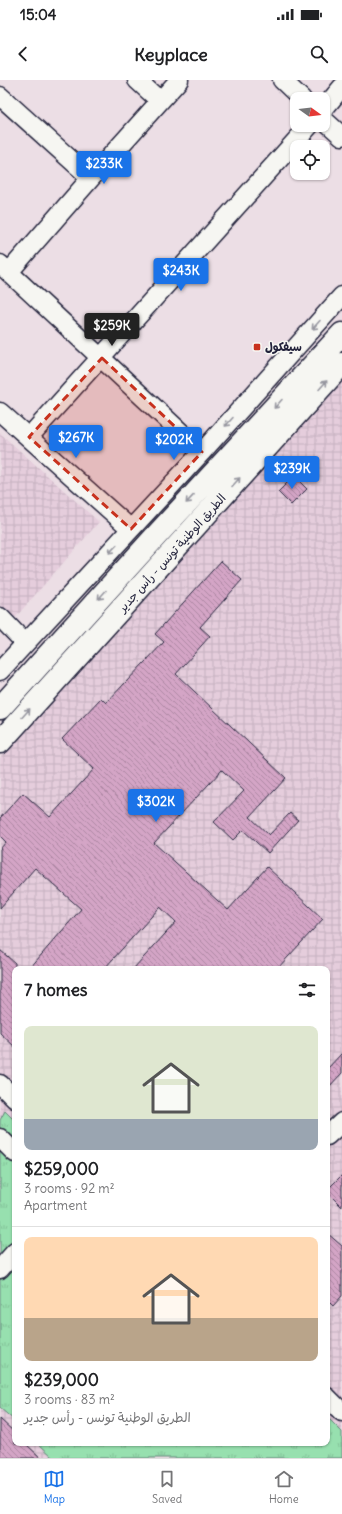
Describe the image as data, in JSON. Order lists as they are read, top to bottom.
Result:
{
  "streets": {
    "main road": ["الطريق الوطنية تونس - رأس جدير"]
  },
  "places": {
    "transit": ["سيفكول"]
  },
  "north": "right",
  "page": {
    "status": "15:04",
    "header": "Keyplace",
    "price": [
      "$233K",
      "$243K",
      "$259K",
      "$267K",
      "$202K",
      "$239K",
      "$302K"
    ],
    "heading": "7 homes",
    "list": [
      {
        "name": "$259,000",
        "note": "3 rooms · 92 m² · Apartment"
      },
      {
        "name": "$239,000",
        "note": "3 rooms · 83 m² · الطريق الوطنية تونس - رأس جدير"
      }
    ],
    "tabs": ["Map", "Saved", "Home"]
  }
}
